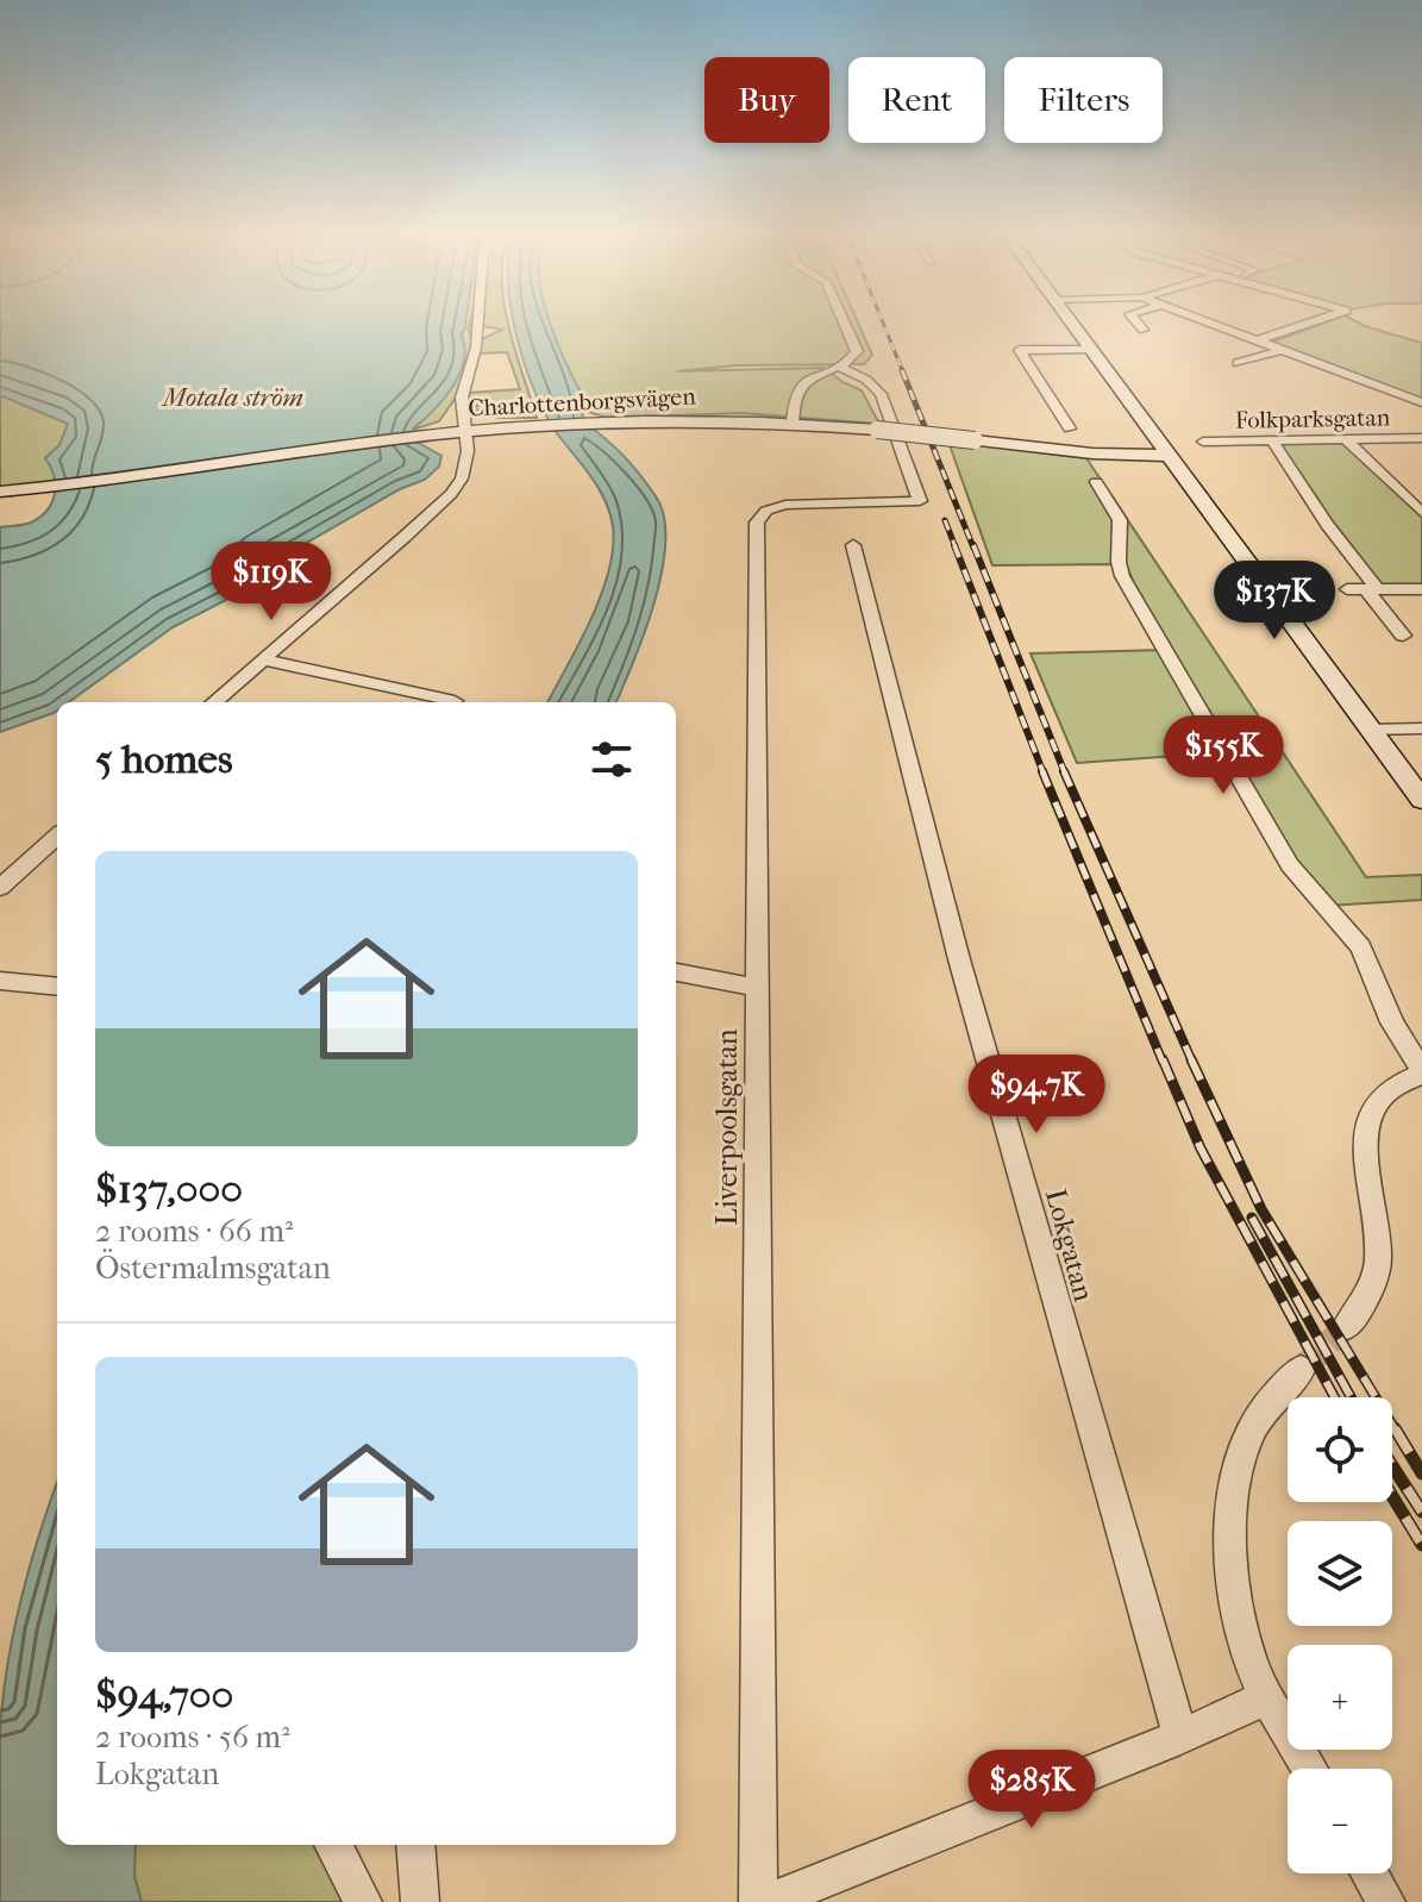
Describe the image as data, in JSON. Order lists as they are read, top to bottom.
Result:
{
  "streets": {
    "main road": ["Charlottenborgsvägen"],
    "street": ["Folkparksgatan", "Liverpoolsgatan", "Lokgatan"]
  },
  "water": ["Motala ström"],
  "page": {
    "chip": ["Buy", "Rent", "Filters"],
    "price": [
      "$119K",
      "$137K",
      "$155K",
      "$94.7K",
      "$285K"
    ],
    "heading": "5 homes",
    "list": [
      {
        "name": "$137,000",
        "note": "2 rooms · 66 m² · Östermalmsgatan"
      },
      {
        "name": "$94,700",
        "note": "2 rooms · 56 m² · Lokgatan"
      }
    ],
    "map_buttons": ["+", "−"]
  }
}
